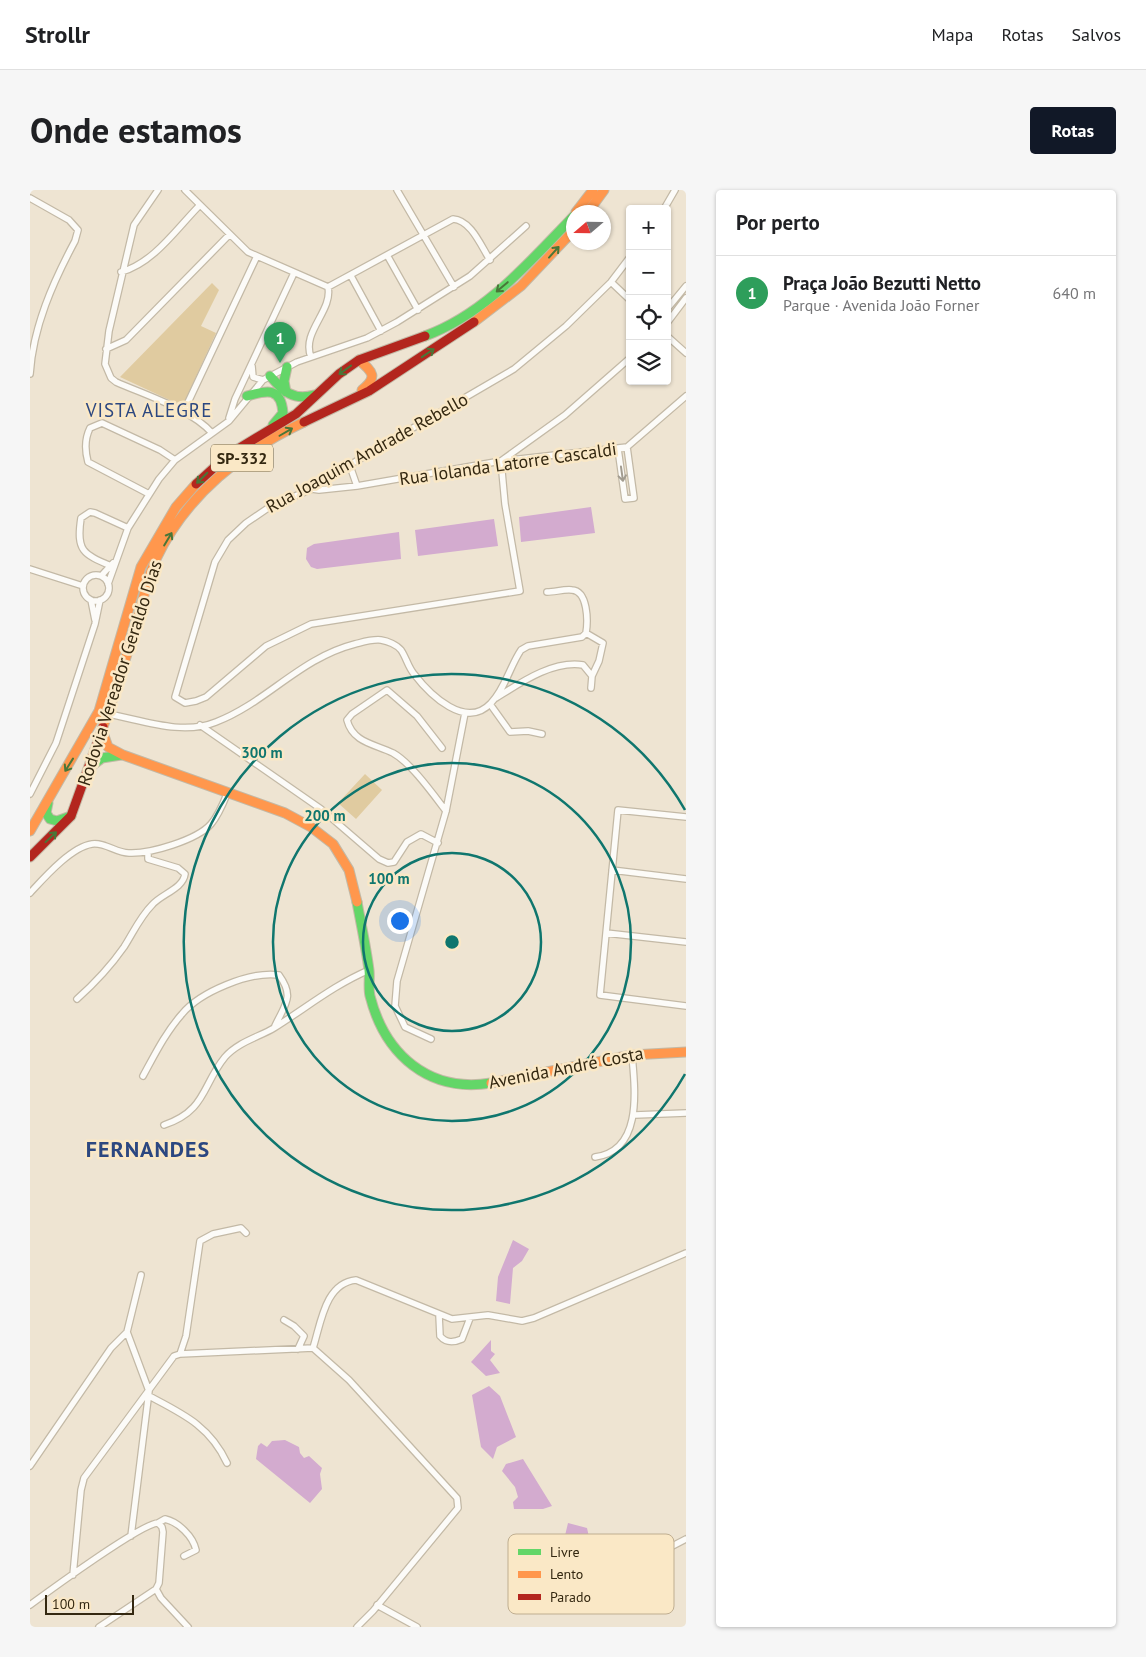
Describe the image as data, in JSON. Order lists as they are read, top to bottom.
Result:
{
  "streets": {
    "main road": ["SP-332", "Rodovia Vereador Geraldo Dias", "Avenida André Costa"],
    "street": ["Rua Joaquim Andrade Rebello", "Rua Iolanda Latorre Cascaldi"]
  },
  "crossings": [
    ["Rua Joaquim Andrade Rebello", "Rua Iolanda Latorre Cascaldi"],
    ["Rodovia Vereador Geraldo Dias", "Avenida André Costa"]
  ],
  "districts": ["VISTA ALEGRE", "FERNANDES"],
  "legend": ["Livre", "Lento", "Parado"],
  "scale_bar": "100 m",
  "north": "left",
  "page": {
    "header": "Strollr",
    "nav": ["Mapa", "Rotas", "Salvos"],
    "title": "Onde estamos",
    "buttons": "Rotas",
    "heading": "Por perto",
    "map_buttons": ["+", "−"],
    "list": [
      {
        "mark": "1",
        "name": "Praça João Bezutti Netto",
        "note": "Parque · Avenida João Forner",
        "value": "640 m"
      }
    ],
    "pins": "1",
    "scale": "100 m"
  },
  "rings": ["300 m", "200 m", "100 m"]
}
